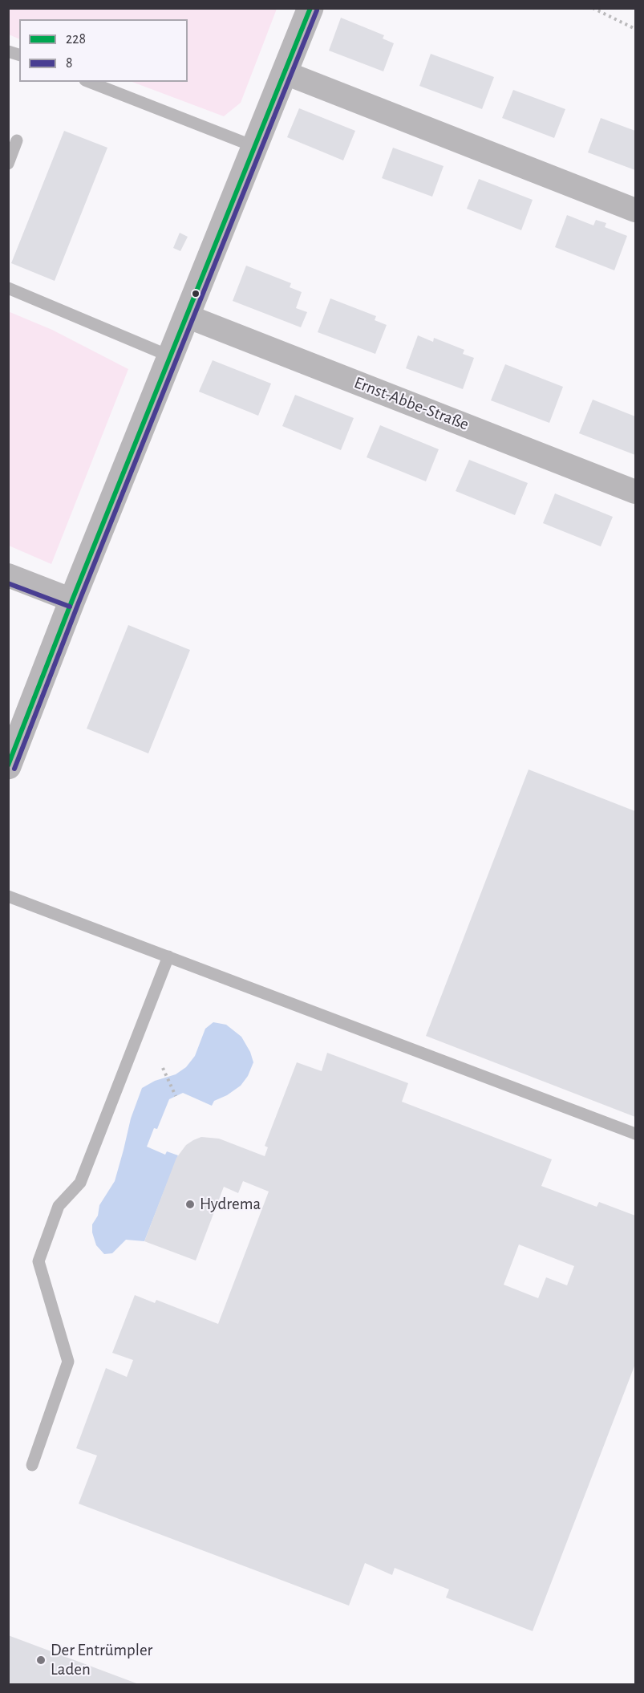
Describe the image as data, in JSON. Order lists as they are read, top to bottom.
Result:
{
  "streets": {
    "street": ["Ernst-Abbe-Straße"]
  },
  "places": ["Hydrema", "Der Entrümpler Laden"],
  "lines": ["transit line 228", "transit line 8"],
  "legend": ["228", "8"]
}
